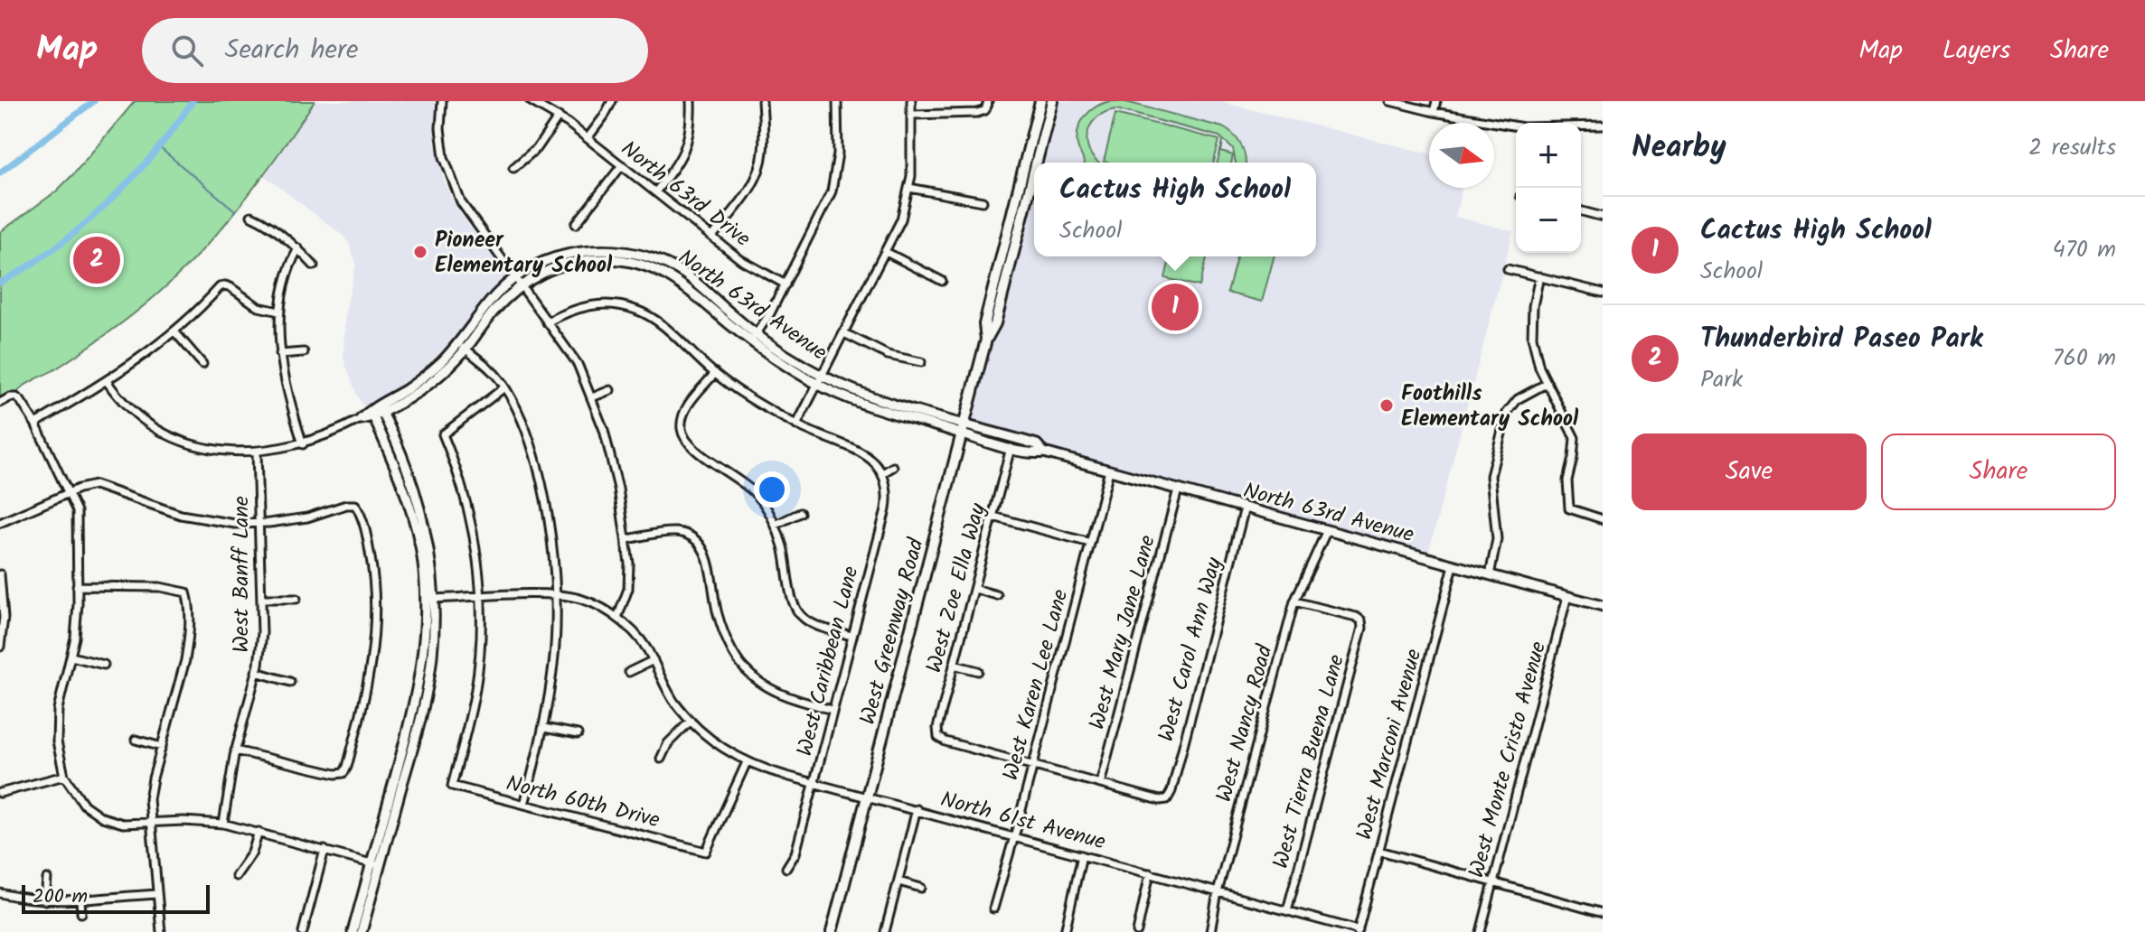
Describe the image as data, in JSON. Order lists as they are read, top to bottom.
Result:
{
  "streets": {
    "main road": ["West Greenway Road"],
    "street": [
      "North 63rd Drive",
      "North 63rd Avenue",
      "West Banff Lane",
      "West Zoe Ella Way",
      "West Mary Jane Lane",
      "West Carol Ann Way",
      "West Caribbean Lane",
      "West Karen Lee Lane",
      "West Nancy Road",
      "West Marconi Avenue",
      "West Monte Cristo Avenue",
      "West Tierra Buena Lane",
      "North 60th Drive",
      "North 61st Avenue"
    ]
  },
  "crossings": [
    ["North 63rd Avenue", "West Banff Lane"],
    ["North 63rd Avenue", "West Zoe Ella Way"],
    ["North 63rd Avenue", "West Greenway Road"],
    ["North 63rd Avenue", "West Mary Jane Lane"],
    ["North 63rd Avenue", "West Carol Ann Way"],
    ["North 63rd Avenue", "West Karen Lee Lane"],
    ["North 63rd Avenue", "West Nancy Road"],
    ["North 63rd Avenue", "West Marconi Avenue"],
    ["North 63rd Avenue", "West Monte Cristo Avenue"],
    ["West Zoe Ella Way", "West Karen Lee Lane"],
    ["West Greenway Road", "North 61st Avenue"],
    ["West Mary Jane Lane", "West Carol Ann Way"],
    ["West Caribbean Lane", "North 61st Avenue"],
    ["West Karen Lee Lane", "North 61st Avenue"],
    ["West Nancy Road", "West Tierra Buena Lane"],
    ["West Nancy Road", "North 61st Avenue"],
    ["West Marconi Avenue", "North 61st Avenue"],
    ["West Tierra Buena Lane", "North 61st Avenue"],
    ["North 60th Drive", "North 61st Avenue"]
  ],
  "places": ["Pioneer Elementary School", "Foothills Elementary School"],
  "scale_bar": "200 m",
  "north": "right",
  "page": {
    "header": "Map",
    "search": "Search here",
    "nav": ["Map", "Layers", "Share"],
    "heading": ["Nearby", "2 results"],
    "map_buttons": ["+", "−"],
    "popup": ["Cactus High School", "School"],
    "list": [
      {
        "mark": "1",
        "name": "Cactus High School",
        "note": "School",
        "value": "470 m"
      },
      {
        "mark": "2",
        "name": "Thunderbird Paseo Park",
        "note": "Park",
        "value": "760 m"
      }
    ],
    "pins": ["2", "1"],
    "buttons": ["Save", "Share"],
    "scale": "200 m"
  }
}
